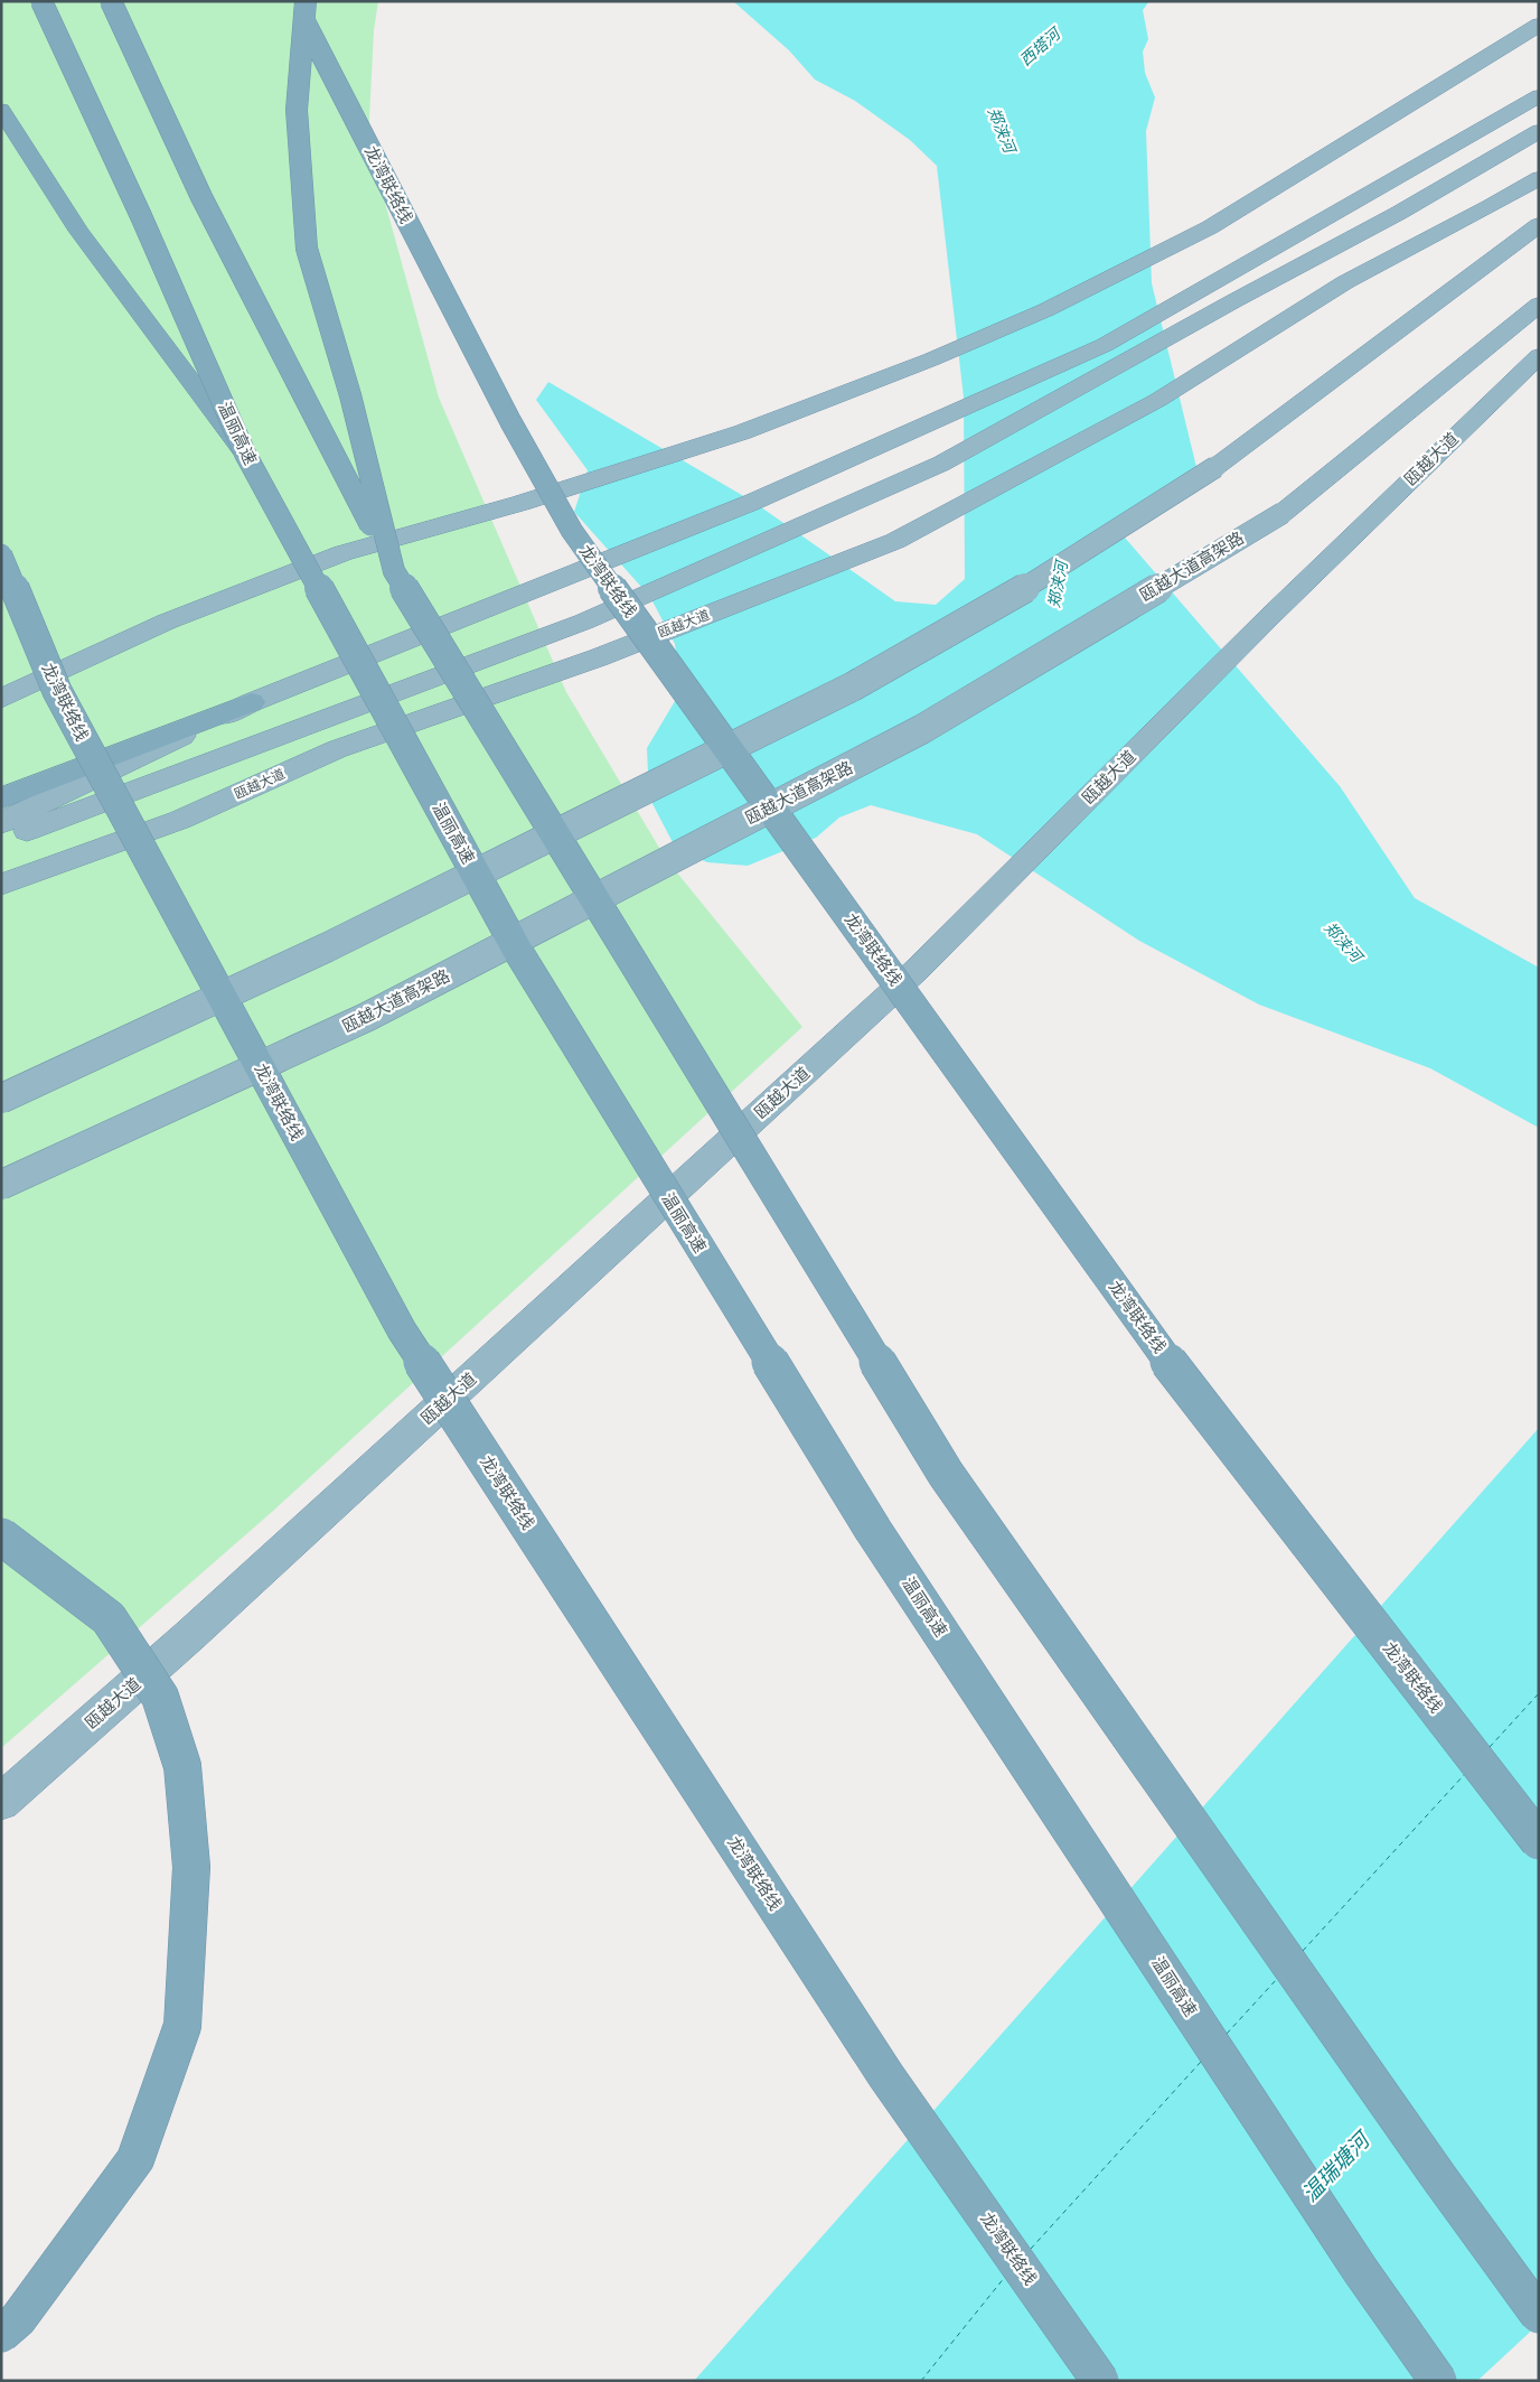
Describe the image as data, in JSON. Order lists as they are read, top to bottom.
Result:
{
  "streets": {
    "highway": [
      "龙湾联络线",
      "温丽高速",
      "瓯越大道",
      "瓯越大道高架路"
    ]
  },
  "water": ["西塔河", "郑浃河", "温瑞塘河"]
}
